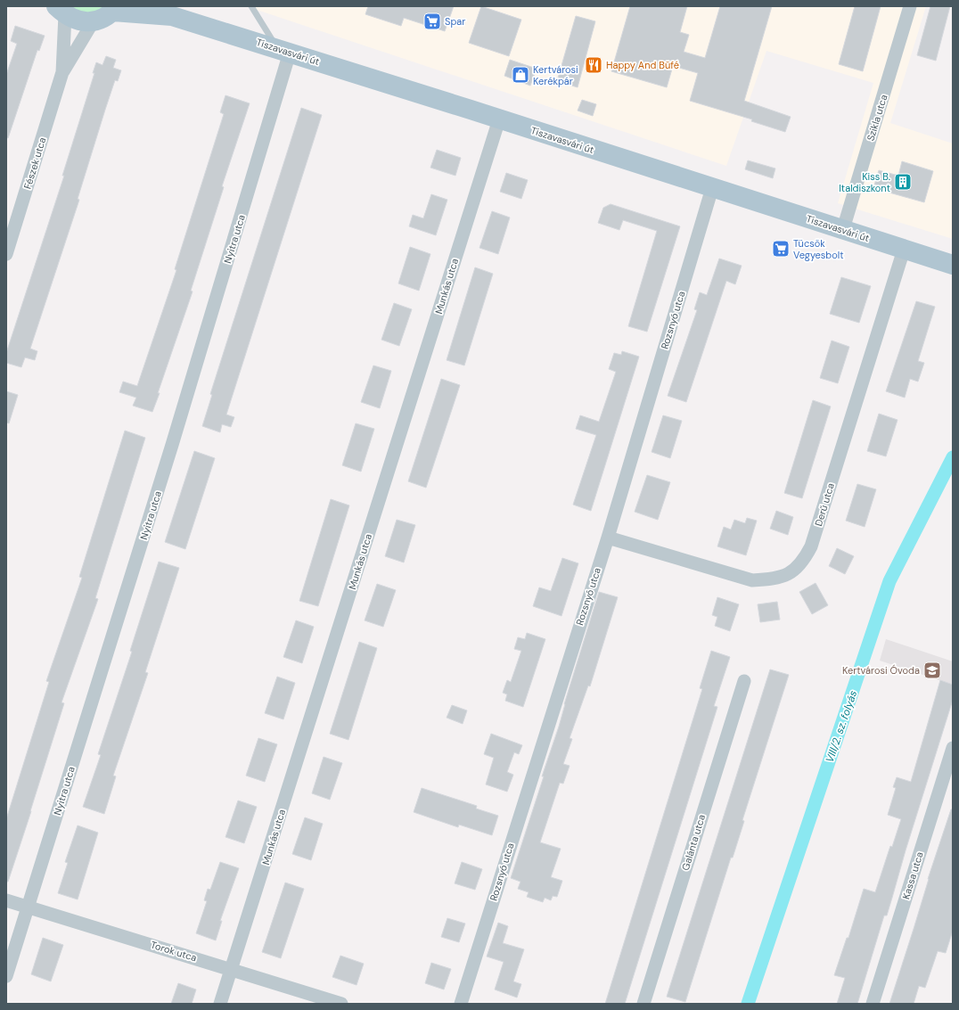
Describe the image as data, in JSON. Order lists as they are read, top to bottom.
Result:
{
  "streets": {
    "main road": ["Tiszavasvári út"],
    "street": [
      "Szikla utca",
      "Fészek utca",
      "Nyitra utca",
      "Munkás utca",
      "Rozsnyó utca",
      "Derű utca",
      "Galánta utca",
      "Kassa utca",
      "Torok utca"
    ]
  },
  "crossings": [
    ["Tiszavasvári út", "Szikla utca"],
    ["Tiszavasvári út", "Nyitra utca"],
    ["Tiszavasvári út", "Munkás utca"],
    ["Tiszavasvári út", "Rozsnyó utca"],
    ["Tiszavasvári út", "Derű utca"],
    ["Nyitra utca", "Torok utca"],
    ["Munkás utca", "Torok utca"],
    ["Rozsnyó utca", "Derű utca"]
  ],
  "water": ["VIII/2. sz. folyás"],
  "places": {
    "supermarket": ["Spar", "Tücsök Vegyesbolt"],
    "restaurant": ["Happy And Büfé"],
    "shop": ["Kertvárosi Kerékpár"],
    "building": ["Kiss B. Italdiszkont"],
    "school or university": ["Kertvárosi Óvoda"]
  }
}
